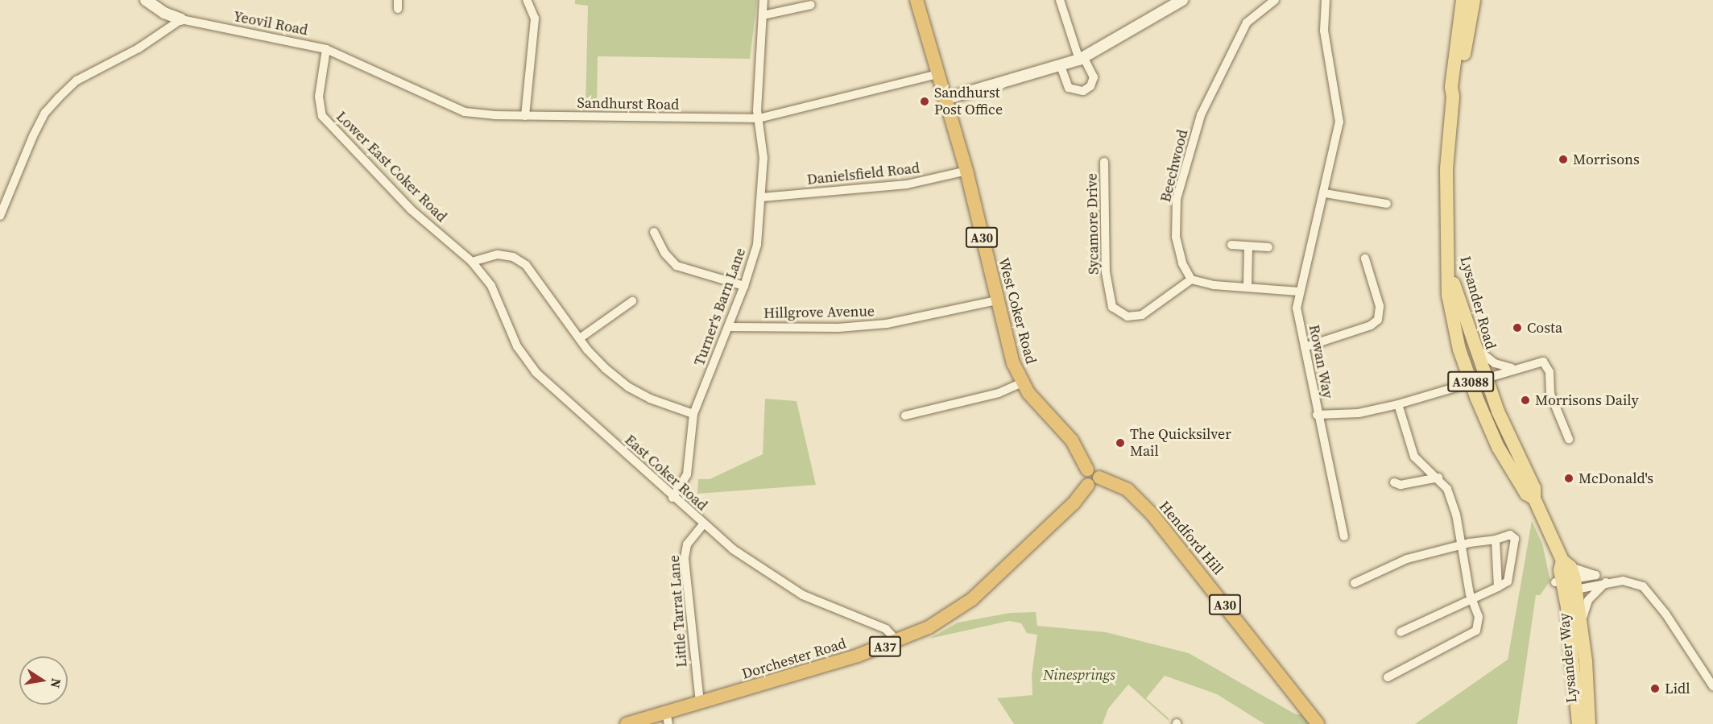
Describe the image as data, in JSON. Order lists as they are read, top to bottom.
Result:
{
  "streets": {
    "highway": [
      "A30",
      "West Coker Road",
      "Hendford Hill",
      "A37",
      "Dorchester Road"
    ],
    "main road": ["Lysander Road", "A3088", "Lysander Way"],
    "street": [
      "Yeovil Road",
      "Sandhurst Road",
      "Beechwood",
      "Lower East Coker Road",
      "Danielsfield Road",
      "Sycamore Drive",
      "Turner's Barn Lane",
      "Hillgrove Avenue",
      "Rowan Way",
      "East Coker Road",
      "Little Tarrat Lane"
    ]
  },
  "crossings": [
    ["Yeovil Road", "Sandhurst Road"],
    ["Yeovil Road", "Lower East Coker Road"],
    ["Sandhurst Road", "Lower East Coker Road"],
    ["Sandhurst Road", "Turner's Barn Lane"],
    ["Sandhurst Road", "West Coker Road"],
    ["Beechwood", "Sycamore Drive"],
    ["Lower East Coker Road", "East Coker Road"],
    ["Danielsfield Road", "Turner's Barn Lane"],
    ["Danielsfield Road", "West Coker Road"],
    ["Lysander Road", "Lysander Way"],
    ["Turner's Barn Lane", "Hillgrove Avenue"],
    ["Turner's Barn Lane", "East Coker Road"],
    ["West Coker Road", "Hillgrove Avenue"],
    ["West Coker Road", "Hendford Hill"],
    ["East Coker Road", "Little Tarrat Lane"],
    ["East Coker Road", "Dorchester Road"],
    ["Hendford Hill", "Dorchester Road"],
    ["Little Tarrat Lane", "Dorchester Road"]
  ],
  "parks": ["Ninesprings"],
  "places": [
    "Sandhurst Post Office",
    "Morrisons",
    "Costa",
    "Morrisons Daily",
    "The Quicksilver Mail",
    "McDonald's",
    "Lidl"
  ],
  "north": "right"
}
